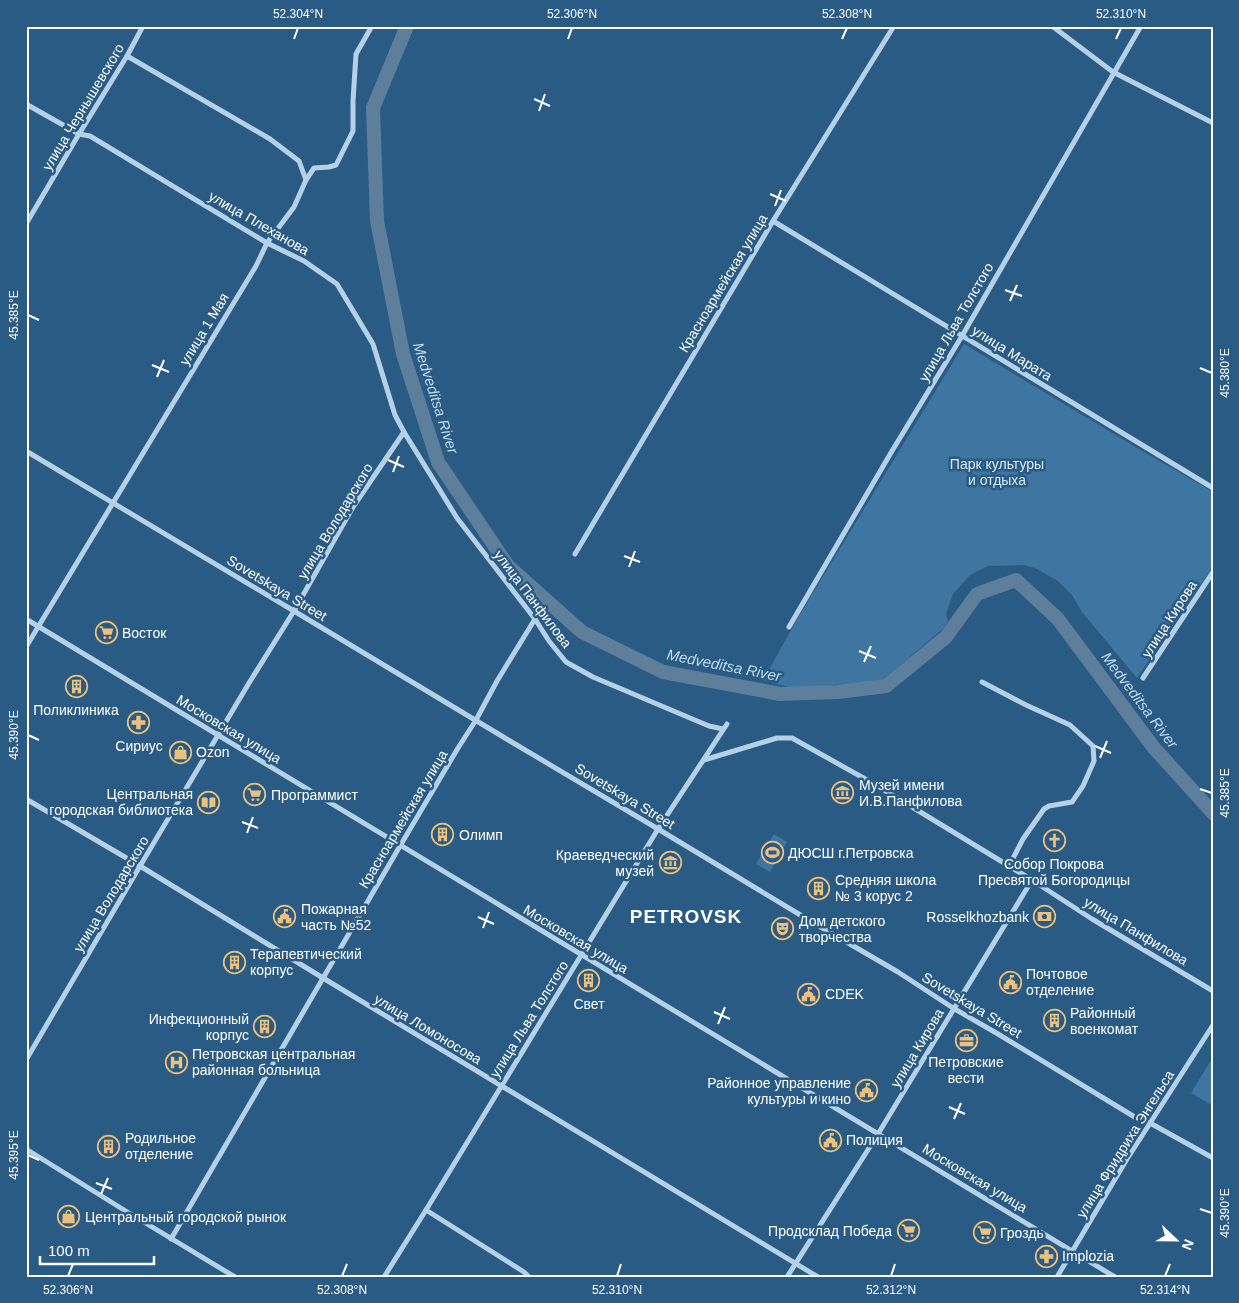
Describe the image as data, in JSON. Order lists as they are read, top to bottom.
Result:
{
  "streets": {
    "street": [
      "улица Чернышевского",
      "улица Плеханова",
      "Красноармейская улица",
      "улица Льва Толстого",
      "улица 1 Мая",
      "улица Марата",
      "улица Володарского",
      "Sovetskaya Street",
      "улица Панфилова",
      "улица Кирова",
      "Московская улица",
      "улица Ломоносова",
      "улица Фридриха Энгельса"
    ]
  },
  "crossings": [
    ["улица Чернышевского", "улица Плеханова"],
    ["улица Плеханова", "улица 1 Мая"],
    ["улица Плеханова", "улица Володарского"],
    ["улица Плеханова", "улица Панфилова"],
    ["Красноармейская улица", "улица Марата"],
    ["Красноармейская улица", "Sovetskaya Street"],
    ["Красноармейская улица", "улица Панфилова"],
    ["Красноармейская улица", "Московская улица"],
    ["Красноармейская улица", "улица Ломоносова"],
    ["улица Льва Толстого", "улица Марата"],
    ["улица Льва Толстого", "Sovetskaya Street"],
    ["улица Льва Толстого", "улица Панфилова"],
    ["улица Льва Толстого", "Московская улица"],
    ["улица Льва Толстого", "улица Ломоносова"],
    ["улица 1 Мая", "Sovetskaya Street"],
    ["улица 1 Мая", "Московская улица"],
    ["улица Володарского", "Sovetskaya Street"],
    ["улица Володарского", "улица Панфилова"],
    ["улица Володарского", "Московская улица"],
    ["улица Володарского", "улица Ломоносова"],
    ["Sovetskaya Street", "улица Кирова"],
    ["Sovetskaya Street", "улица Фридриха Энгельса"],
    ["улица Панфилова", "улица Кирова"],
    ["улица Кирова", "Московская улица"],
    ["улица Кирова", "улица Ломоносова"],
    ["Московская улица", "улица Фридриха Энгельса"]
  ],
  "districts": ["PETROVSK"],
  "water": ["Medveditsa River"],
  "parks": ["Парк культуры и отдыха"],
  "places": {
    "supermarket": [
      "Восток",
      "Программист",
      "Продсклад Победа",
      "Гроздь"
    ],
    "building": [
      "Поликлиника",
      "Олимп",
      "Средняя школа № 3 корус 2",
      "Терапевтический корпус",
      "Свет",
      "Районный военкомат",
      "Инфекционный корпус",
      "Родильное отделение"
    ],
    "pharmacy": ["Сириус", "Implozia"],
    "shop": ["Ozon", "Центральный городской рынок"],
    "museum": ["Музей имени И.В.Панфилова", "Краеведческий музей"],
    "library": ["Центральная городская библиотека"],
    "church": ["Собор Покрова Пресвятой Богородицы"],
    "sports": ["ДЮСШ г.Петровска"],
    "public building": [
      "Пожарная часть №52",
      "Почтовое отделение",
      "CDEK",
      "Районное управление культуры и кино",
      "Полиция"
    ],
    "bank": ["Rosselkhozbank"],
    "theatre": ["Дом детского творчества"],
    "office": ["Петровские вести"],
    "hospital": ["Петровская центральная районная больница"]
  },
  "scale_bar": "100 m",
  "north": "right",
  "coordinates": [
    "52.304°N",
    "52.306°N",
    "52.308°N",
    "52.310°N",
    "45.385°E",
    "45.380°E",
    "45.390°E",
    "45.395°E",
    "52.312°N",
    "52.314°N"
  ]
}
